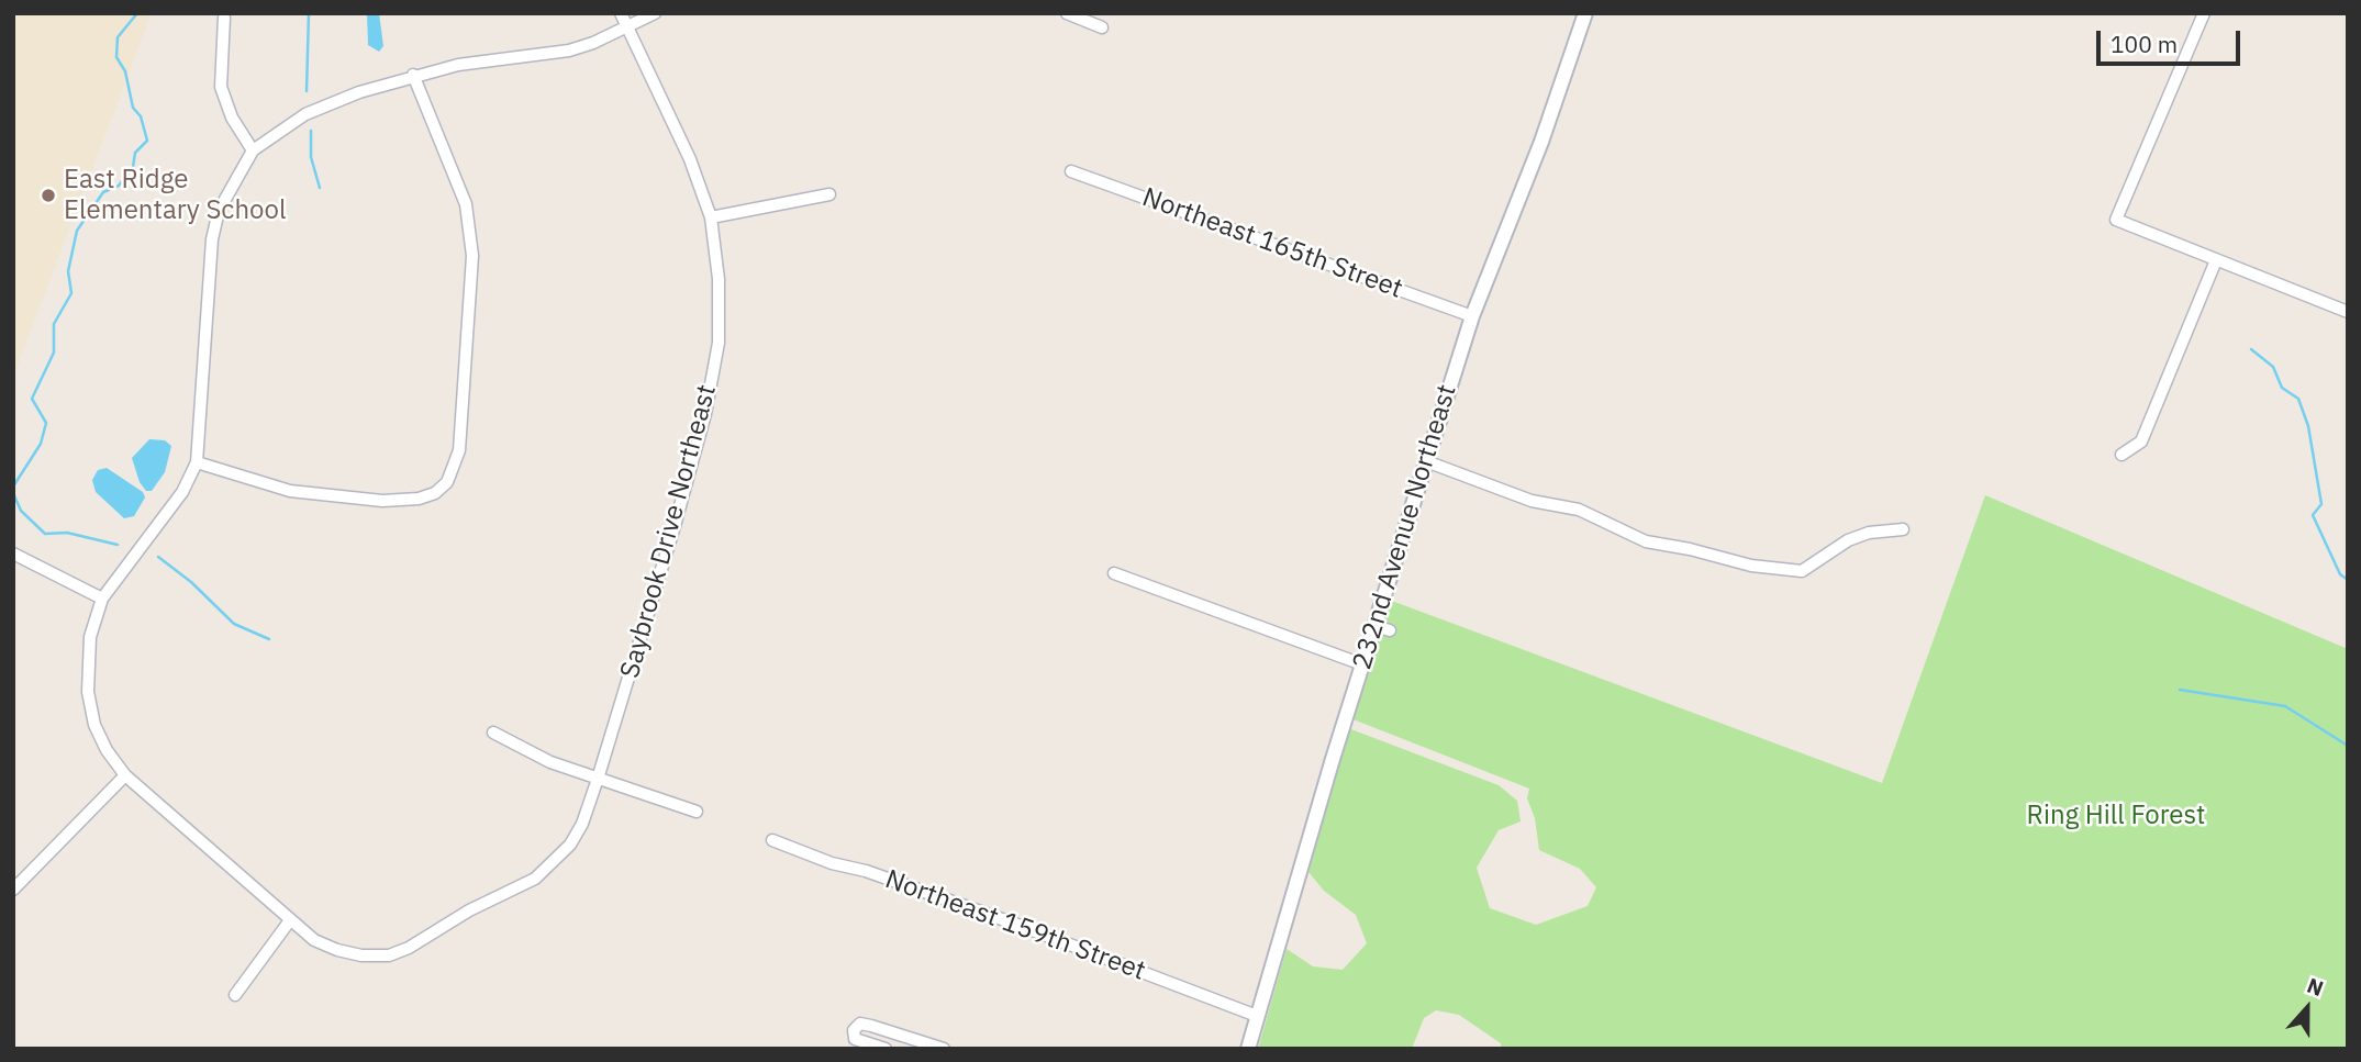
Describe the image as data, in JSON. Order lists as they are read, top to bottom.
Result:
{
  "streets": {
    "street": [
      "Northeast 165th Street",
      "232nd Avenue Northeast",
      "Saybrook Drive Northeast",
      "Northeast 159th Street"
    ]
  },
  "crossings": [
    ["Northeast 165th Street", "232nd Avenue Northeast"],
    ["232nd Avenue Northeast", "Northeast 159th Street"]
  ],
  "parks": ["Ring Hill Forest"],
  "places": ["East Ridge Elementary School"],
  "scale_bar": "100 m",
  "north": "top"
}
